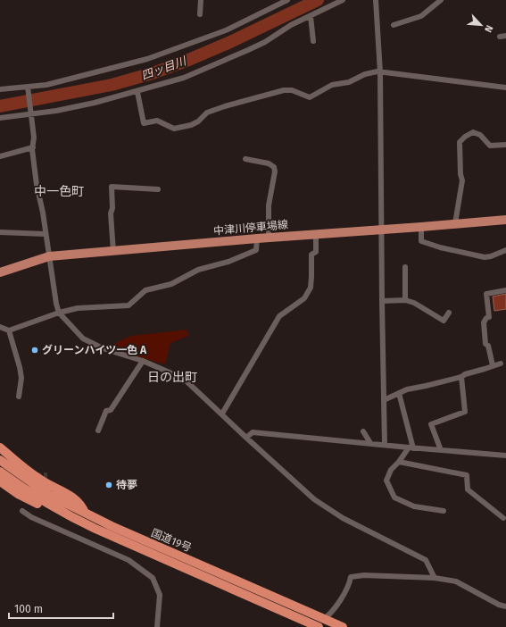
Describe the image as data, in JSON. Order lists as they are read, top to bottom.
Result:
{
  "streets": {
    "highway": ["国道19号"],
    "main road": ["中津川停車場線"]
  },
  "districts": ["中一色町", "日の出町"],
  "water": ["四ッ目川"],
  "places": ["グリーンハイツ一色 A", "待夢"],
  "scale_bar": "100 m",
  "north": "bottom right"
}
